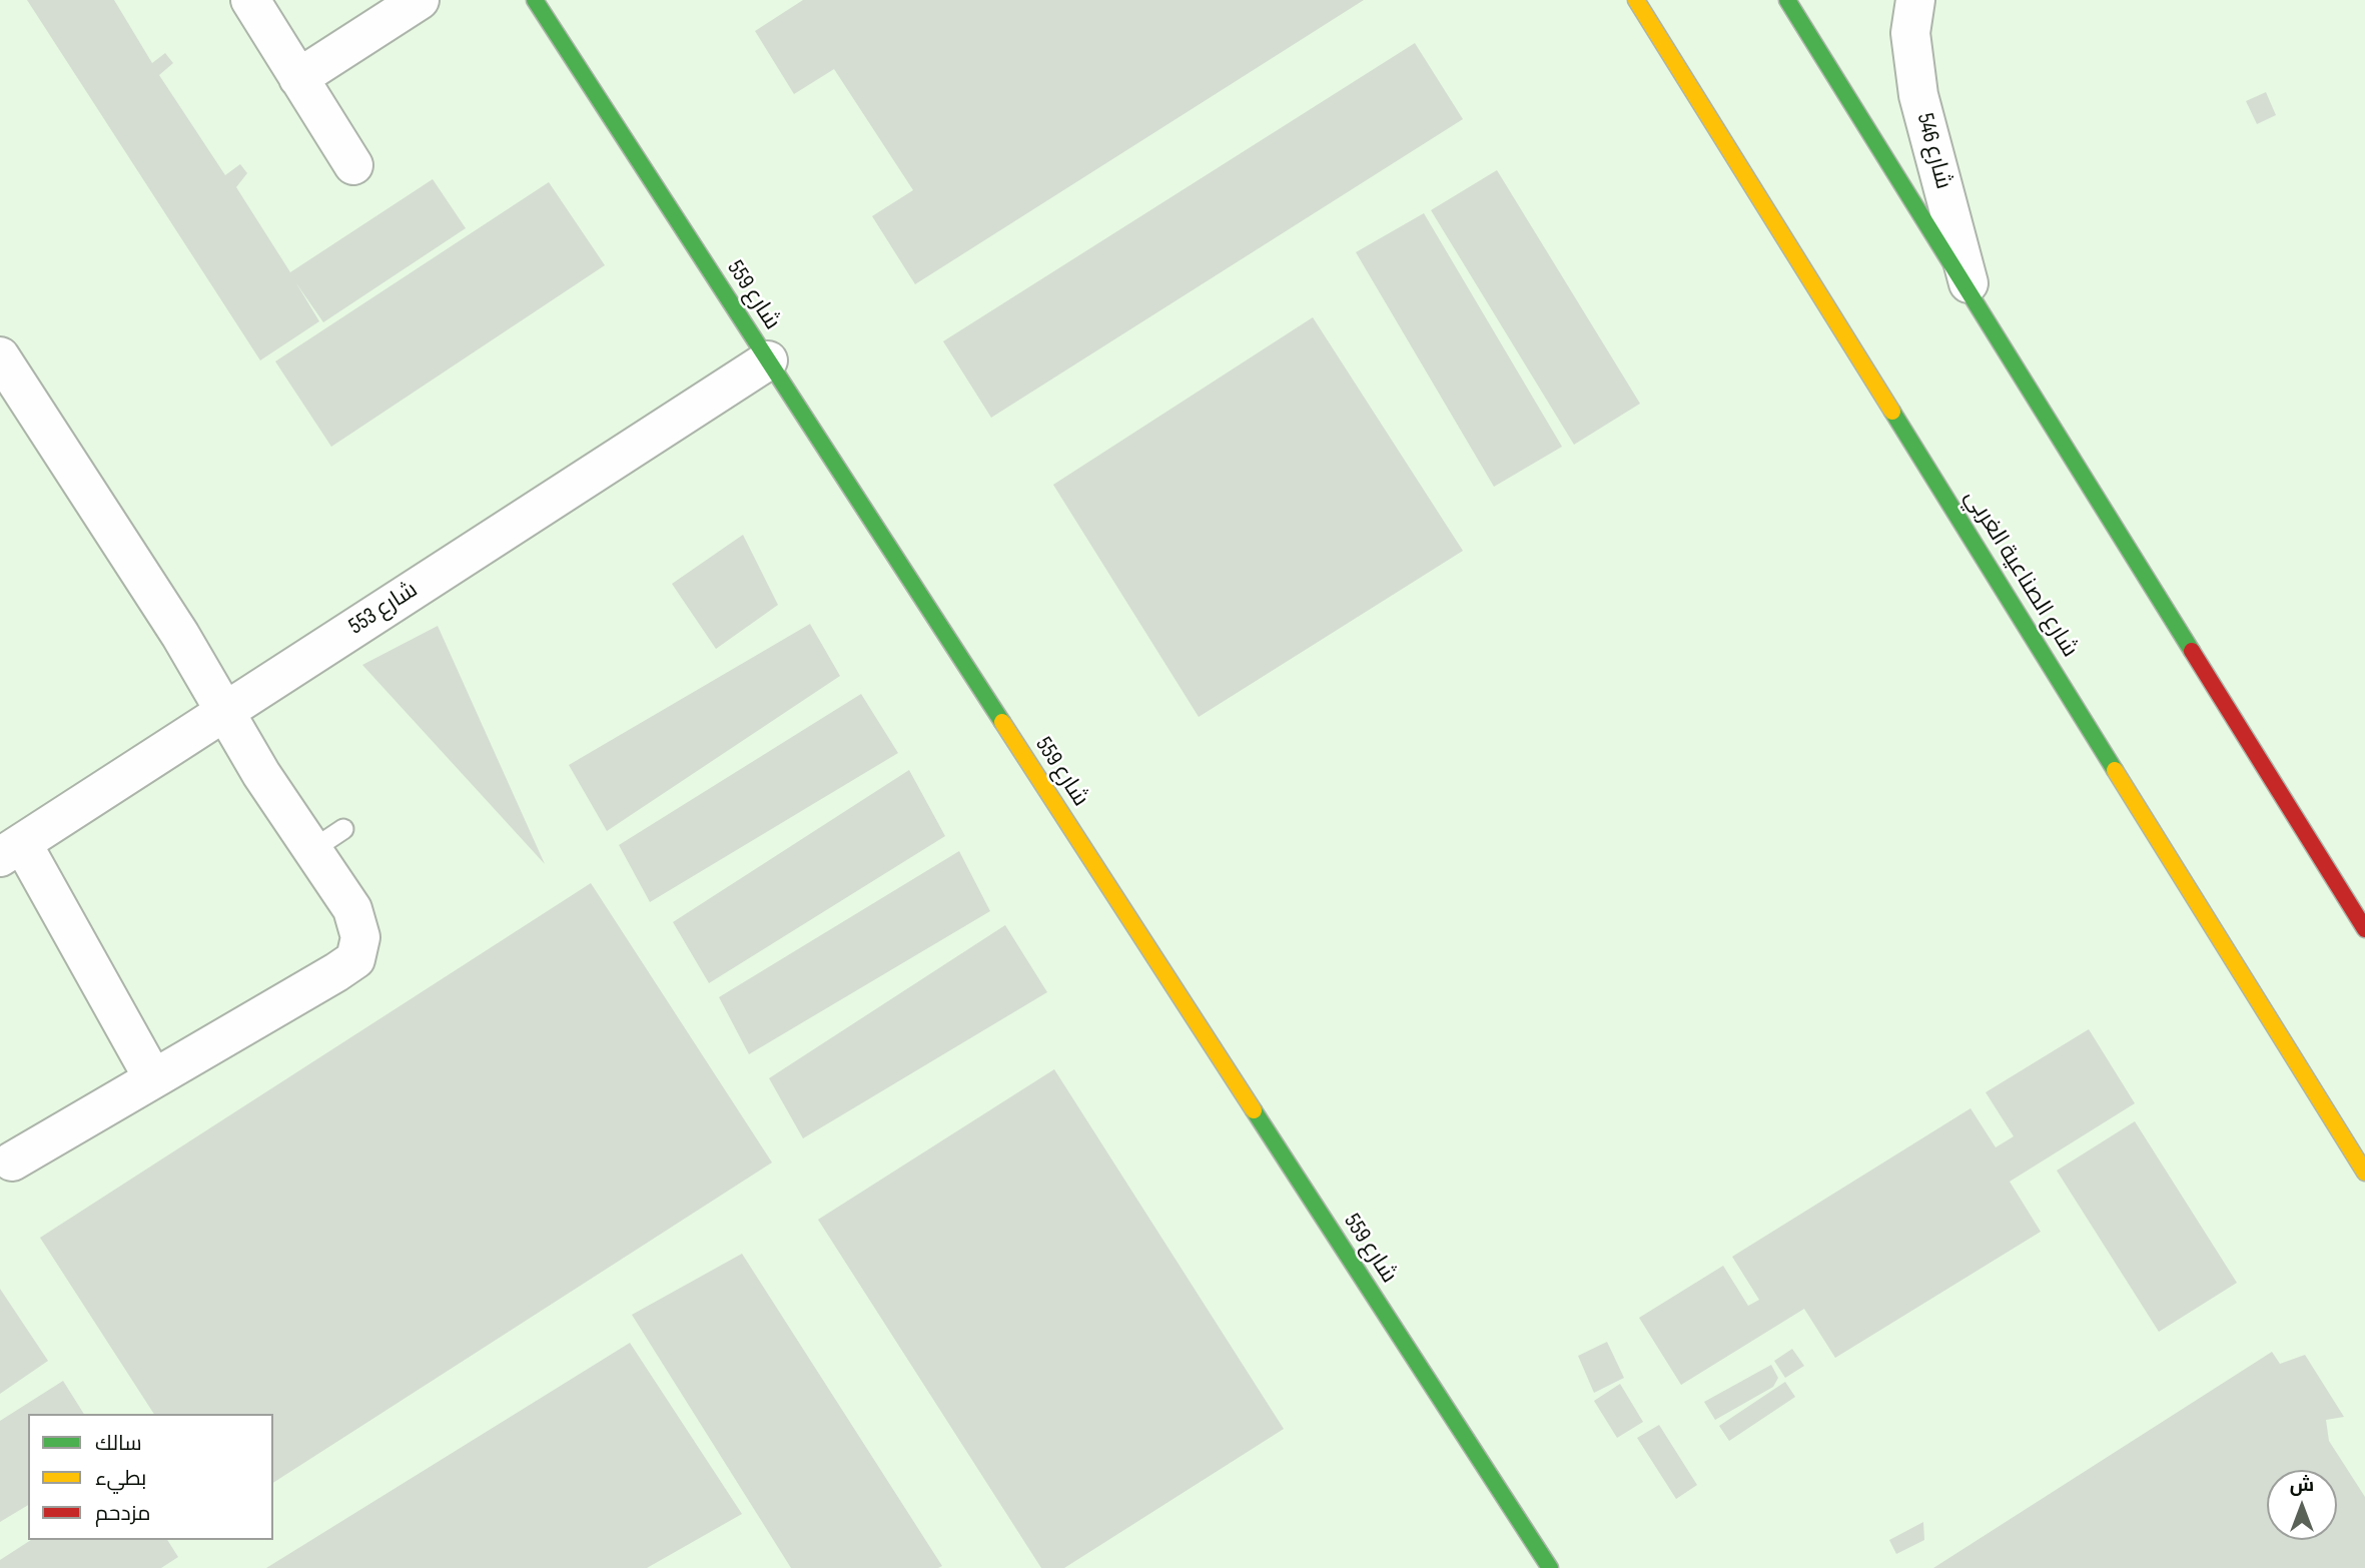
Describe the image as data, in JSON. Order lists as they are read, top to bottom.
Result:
{
  "streets": {
    "main road": ["شارع 559", "شارع الصناعية الغربي"],
    "street": ["شارع 546", "شارع 553"]
  },
  "crossings": [
    ["شارع 559", "شارع 553"]
  ],
  "legend": ["سالك", "بطيء", "مزدحم"],
  "north": "top"
}
